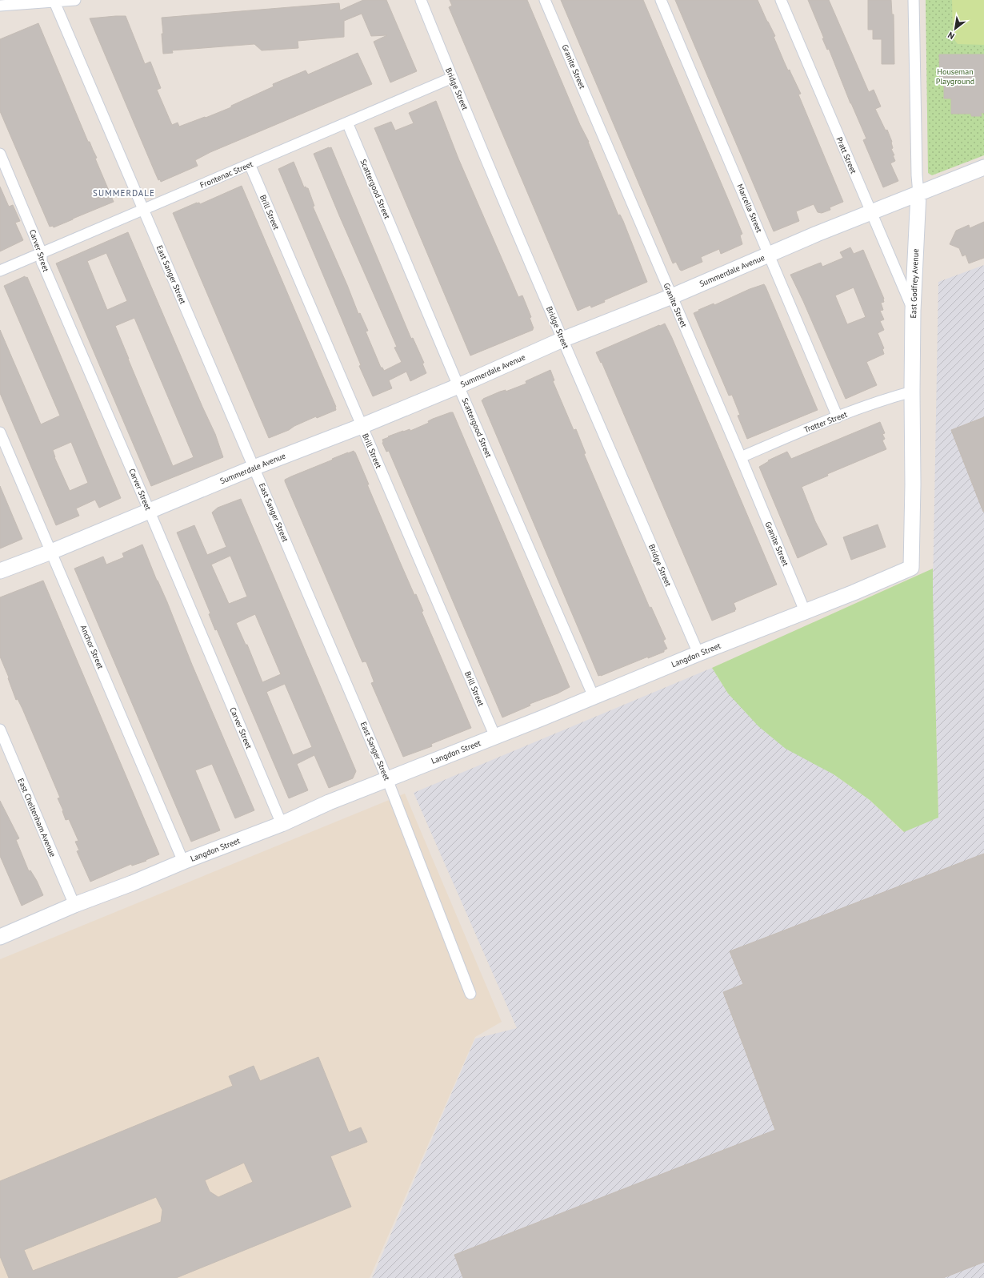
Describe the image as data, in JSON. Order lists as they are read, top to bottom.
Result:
{
  "streets": {
    "street": [
      "Granite Street",
      "Bridge Street",
      "Pratt Street",
      "Frontenac Street",
      "Scattergood Street",
      "Marcella Street",
      "Brill Street",
      "Carver Street",
      "Summerdale Avenue",
      "East Sanger Street",
      "East Godfrey Avenue",
      "Trotter Street",
      "Anchor Street",
      "Langdon Street",
      "East Cheltenham Avenue"
    ]
  },
  "crossings": [
    ["Granite Street", "Summerdale Avenue"],
    ["Granite Street", "Trotter Street"],
    ["Granite Street", "Langdon Street"],
    ["Bridge Street", "Frontenac Street"],
    ["Bridge Street", "Summerdale Avenue"],
    ["Bridge Street", "Langdon Street"],
    ["Pratt Street", "Summerdale Avenue"],
    ["Pratt Street", "East Godfrey Avenue"],
    ["Frontenac Street", "Scattergood Street"],
    ["Frontenac Street", "Brill Street"],
    ["Frontenac Street", "Carver Street"],
    ["Frontenac Street", "East Sanger Street"],
    ["Scattergood Street", "Summerdale Avenue"],
    ["Scattergood Street", "Langdon Street"],
    ["Marcella Street", "Summerdale Avenue"],
    ["Marcella Street", "Trotter Street"],
    ["Brill Street", "Summerdale Avenue"],
    ["Brill Street", "Langdon Street"],
    ["Carver Street", "Summerdale Avenue"],
    ["Carver Street", "Langdon Street"],
    ["Summerdale Avenue", "East Sanger Street"],
    ["Summerdale Avenue", "East Godfrey Avenue"],
    ["Summerdale Avenue", "Anchor Street"],
    ["East Sanger Street", "Langdon Street"],
    ["East Godfrey Avenue", "Trotter Street"],
    ["East Godfrey Avenue", "Langdon Street"],
    ["Anchor Street", "Langdon Street"],
    ["Langdon Street", "East Cheltenham Avenue"]
  ],
  "districts": ["SUMMERDALE"],
  "parks": ["Houseman Playground"],
  "north": "bottom left"
}
